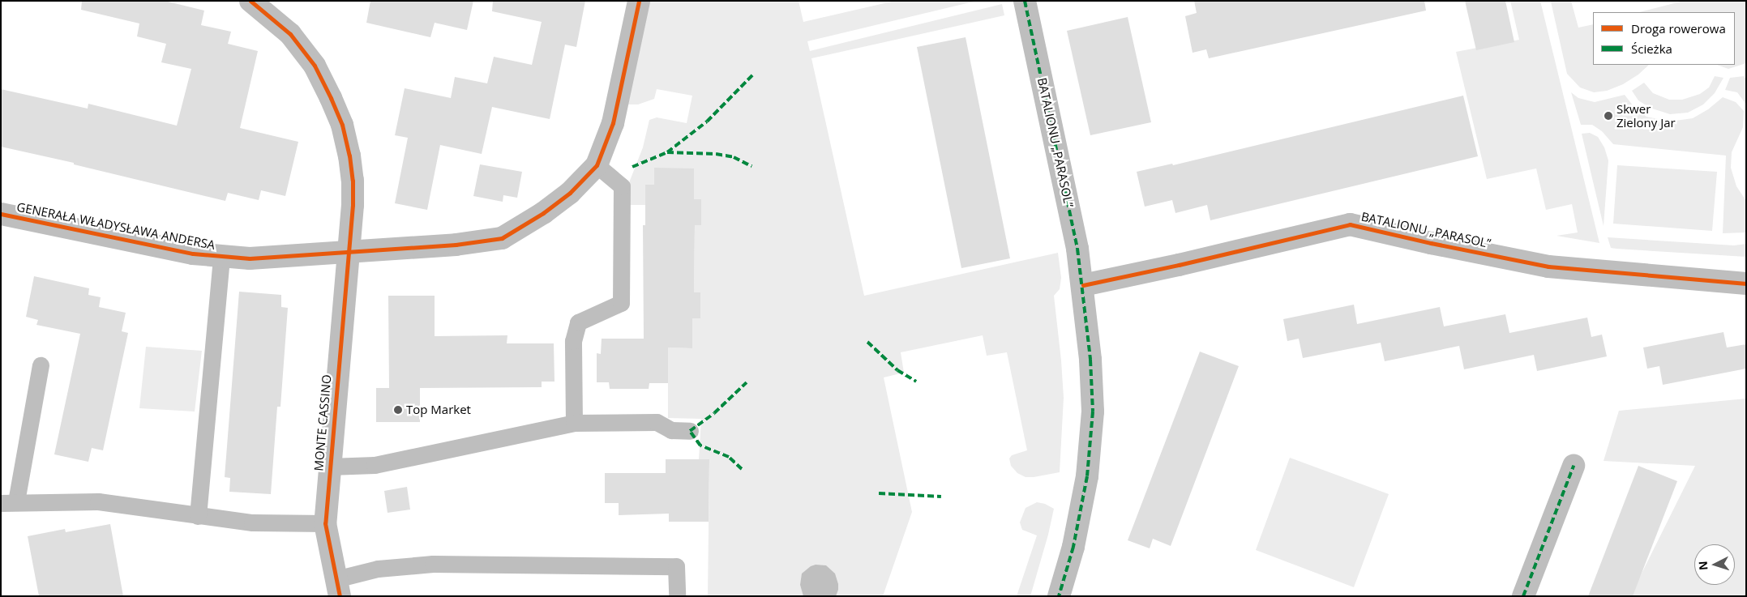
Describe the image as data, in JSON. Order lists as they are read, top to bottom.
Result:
{
  "streets": {
    "street": ["BATALIONU „PARASOL”", "GENERAŁA WŁADYSŁAWA ANDERSA", "MONTE CASSINO"]
  },
  "crossings": [
    ["GENERAŁA WŁADYSŁAWA ANDERSA", "MONTE CASSINO"]
  ],
  "places": ["Skwer Zielony Jar", "Top Market"],
  "legend": ["Droga rowerowa", "Ścieżka"],
  "north": "left"
}
